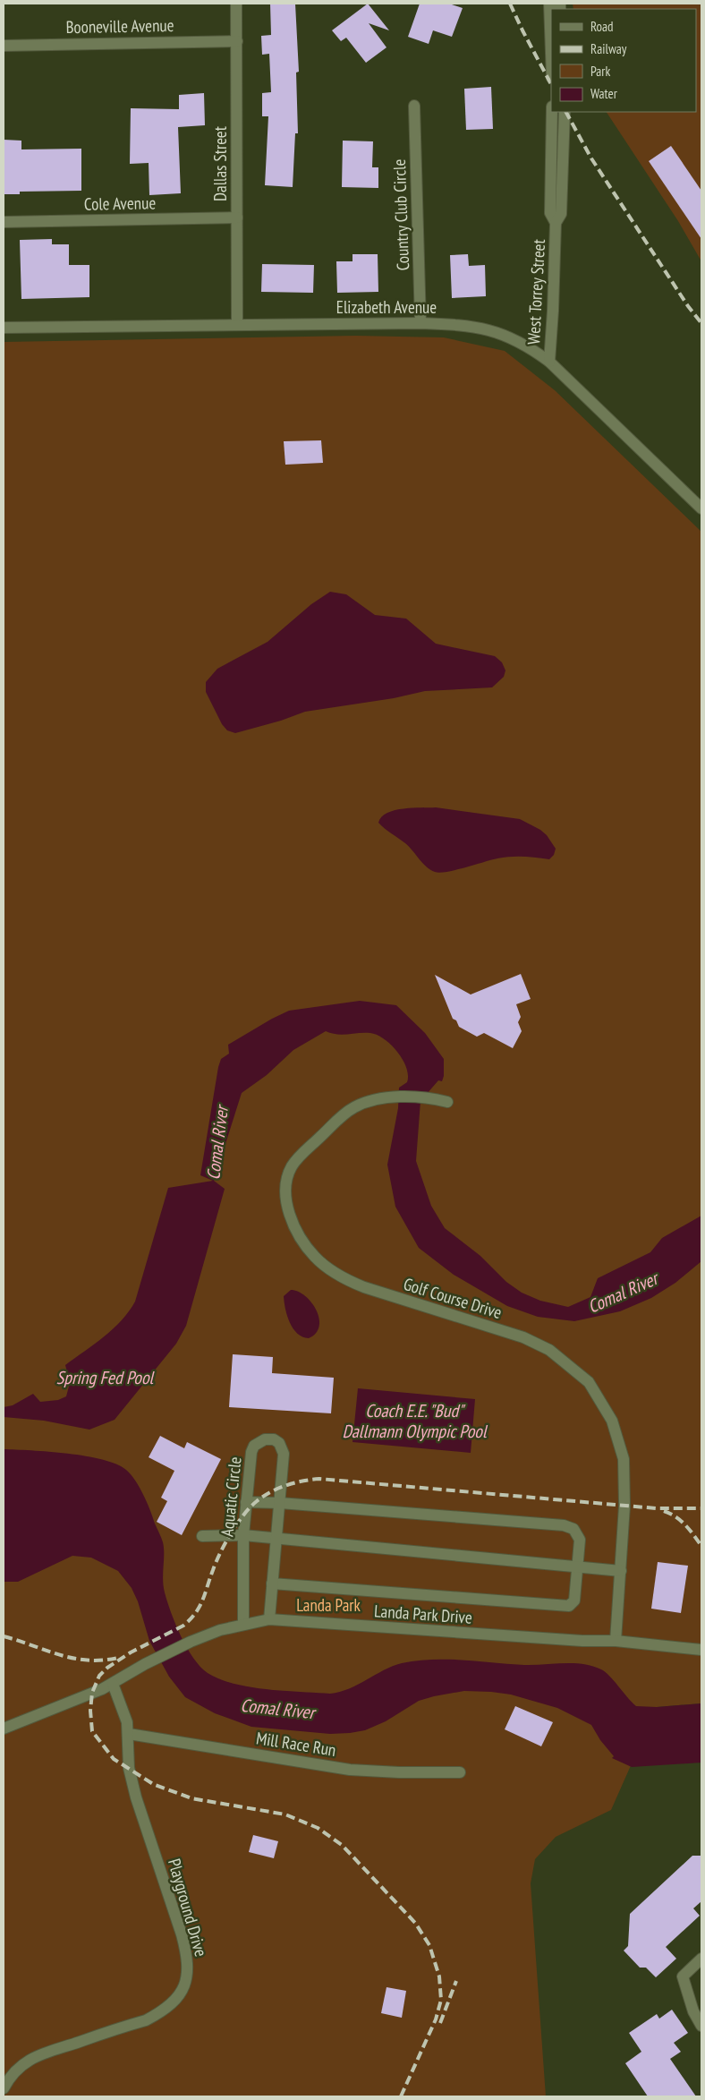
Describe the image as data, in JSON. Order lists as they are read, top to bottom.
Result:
{
  "streets": {
    "street": [
      "Booneville Avenue",
      "Dallas Street",
      "Cole Avenue",
      "Country Club Circle",
      "West Torrey Street",
      "Elizabeth Avenue",
      "Golf Course Drive",
      "Aquatic Circle",
      "Landa Park Drive",
      "Mill Race Run",
      "Playground Drive"
    ]
  },
  "crossings": [
    ["Booneville Avenue", "Dallas Street"],
    ["Dallas Street", "Cole Avenue"],
    ["Dallas Street", "Elizabeth Avenue"],
    ["Country Club Circle", "Elizabeth Avenue"],
    ["West Torrey Street", "Elizabeth Avenue"],
    ["Golf Course Drive", "Landa Park Drive"],
    ["Aquatic Circle", "Landa Park Drive"],
    ["Landa Park Drive", "Playground Drive"],
    ["Mill Race Run", "Playground Drive"]
  ],
  "water": ["Comal River", "Spring Fed Pool", "Coach E.E. \"Bud\" Dallmann Olympic Pool"],
  "parks": ["Landa Park"],
  "legend": [
    "Road",
    "Railway",
    "Park",
    "Water"
  ]
}
